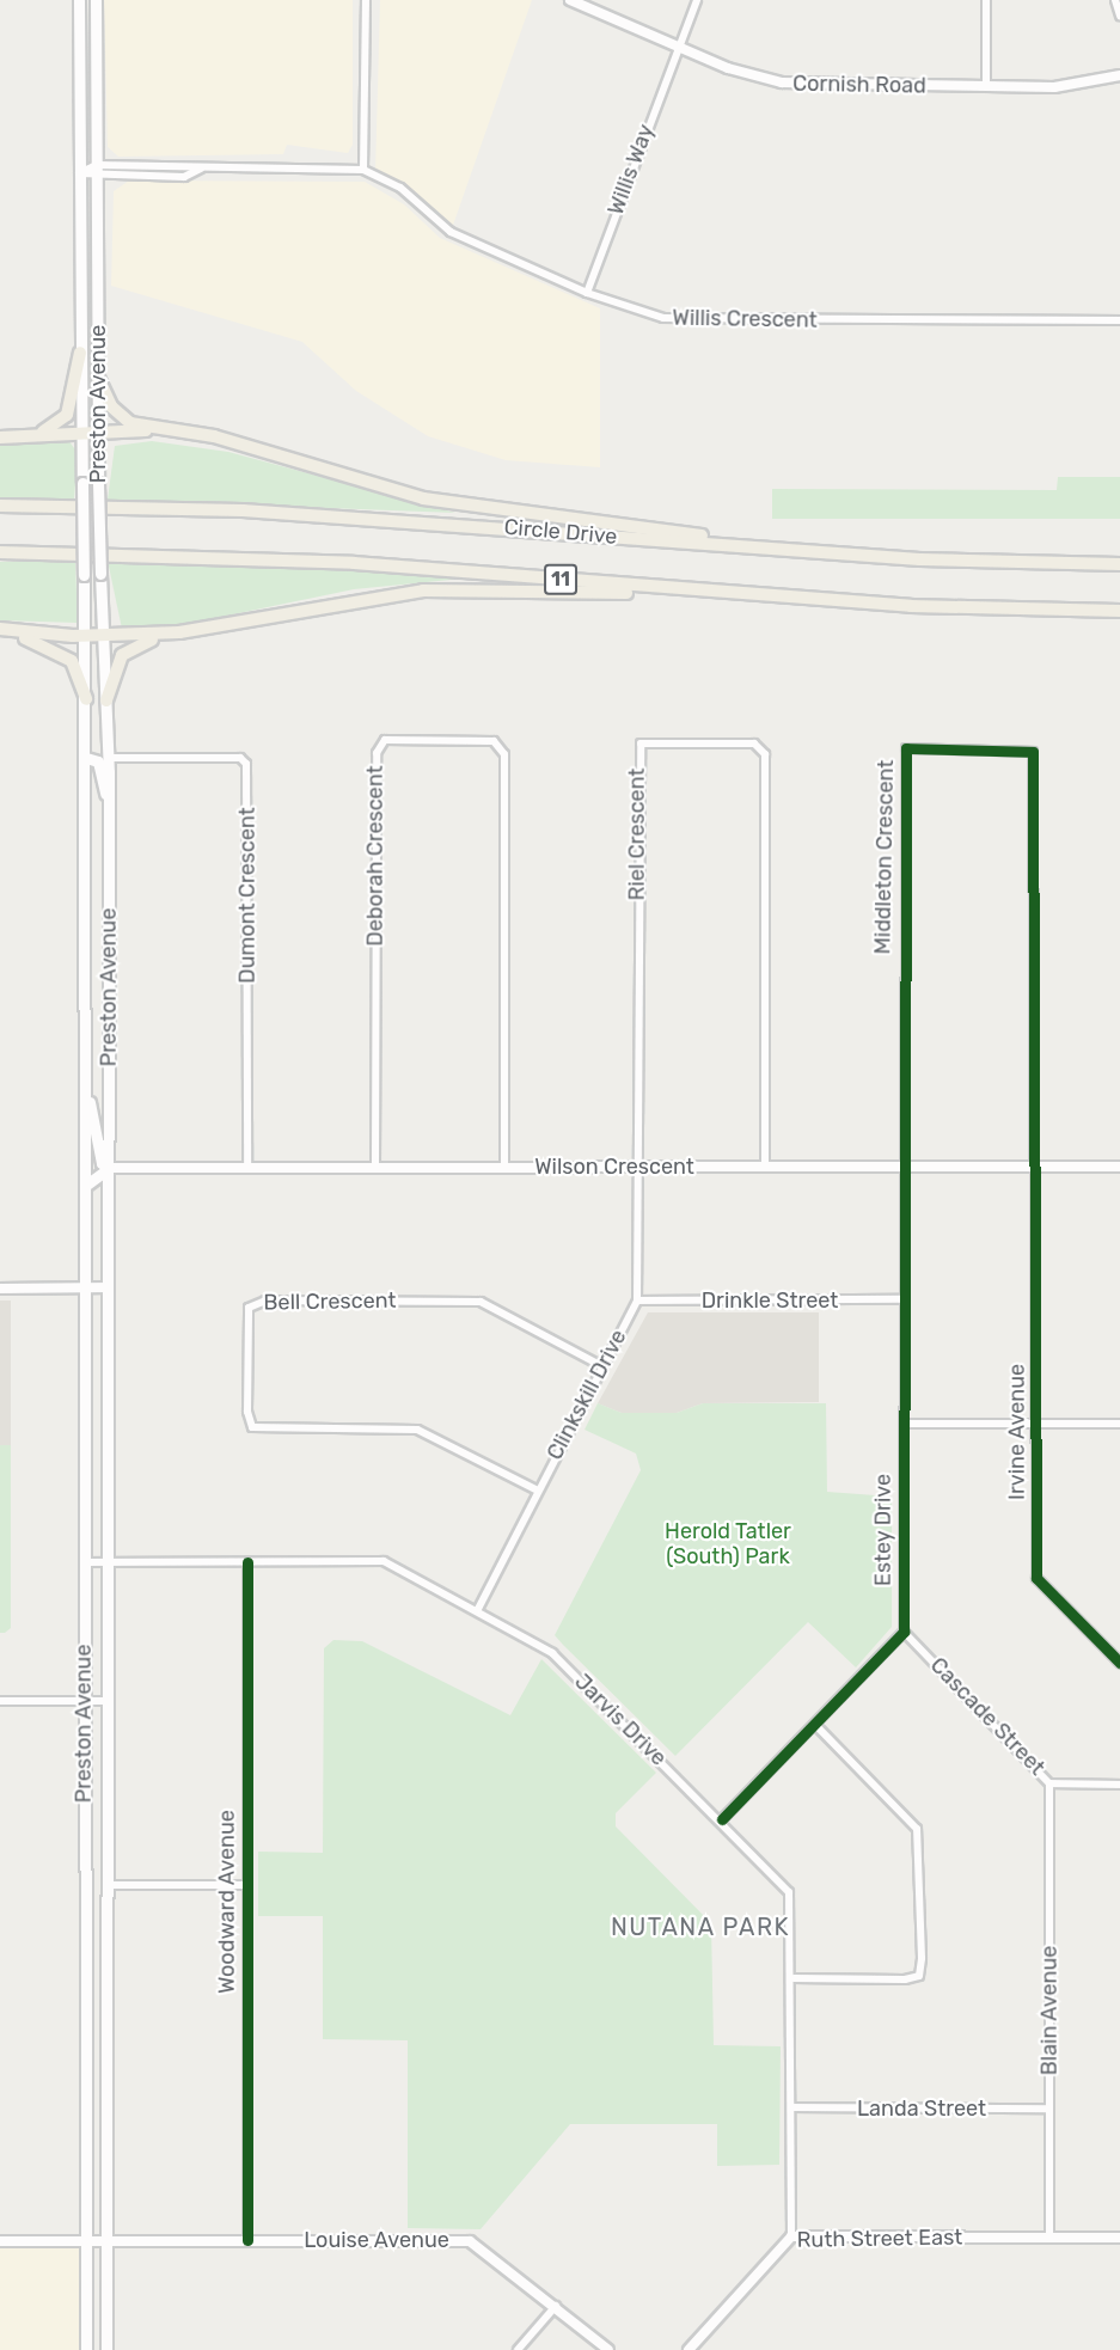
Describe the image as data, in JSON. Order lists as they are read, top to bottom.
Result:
{
  "streets": {
    "highway": ["Circle Drive", "11"],
    "main road": ["Preston Avenue"],
    "street": [
      "Cornish Road",
      "Willis Way",
      "Willis Crescent",
      "Riel Crescent",
      "Deborah Crescent",
      "Middleton Crescent",
      "Dumont Crescent",
      "Wilson Crescent",
      "Drinkle Street",
      "Bell Crescent",
      "Clinkskill Drive",
      "Irvine Avenue",
      "Estey Drive",
      "Cascade Street",
      "Jarvis Drive",
      "Woodward Avenue",
      "Blain Avenue",
      "Landa Street",
      "Ruth Street East",
      "Louise Avenue"
    ]
  },
  "crossings": [
    ["Cornish Road", "Willis Way"],
    ["Willis Way", "Willis Crescent"],
    ["Willis Crescent", "Preston Avenue"],
    ["Preston Avenue", "Dumont Crescent"],
    ["Preston Avenue", "Wilson Crescent"],
    ["Preston Avenue", "Jarvis Drive"],
    ["Preston Avenue", "Louise Avenue"],
    ["Riel Crescent", "Wilson Crescent"],
    ["Riel Crescent", "Clinkskill Drive"],
    ["Deborah Crescent", "Wilson Crescent"],
    ["Middleton Crescent", "Wilson Crescent"],
    ["Middleton Crescent", "Irvine Avenue"],
    ["Middleton Crescent", "Estey Drive"],
    ["Dumont Crescent", "Wilson Crescent"],
    ["Wilson Crescent", "Clinkskill Drive"],
    ["Wilson Crescent", "Irvine Avenue"],
    ["Wilson Crescent", "Estey Drive"],
    ["Drinkle Street", "Clinkskill Drive"],
    ["Drinkle Street", "Estey Drive"],
    ["Bell Crescent", "Clinkskill Drive"],
    ["Clinkskill Drive", "Jarvis Drive"],
    ["Estey Drive", "Cascade Street"],
    ["Cascade Street", "Blain Avenue"],
    ["Jarvis Drive", "Woodward Avenue"],
    ["Jarvis Drive", "Landa Street"],
    ["Jarvis Drive", "Ruth Street East"],
    ["Woodward Avenue", "Louise Avenue"],
    ["Blain Avenue", "Landa Street"],
    ["Blain Avenue", "Ruth Street East"]
  ],
  "districts": ["NUTANA PARK"],
  "parks": ["Herold Tatler (South) Park"]
}
